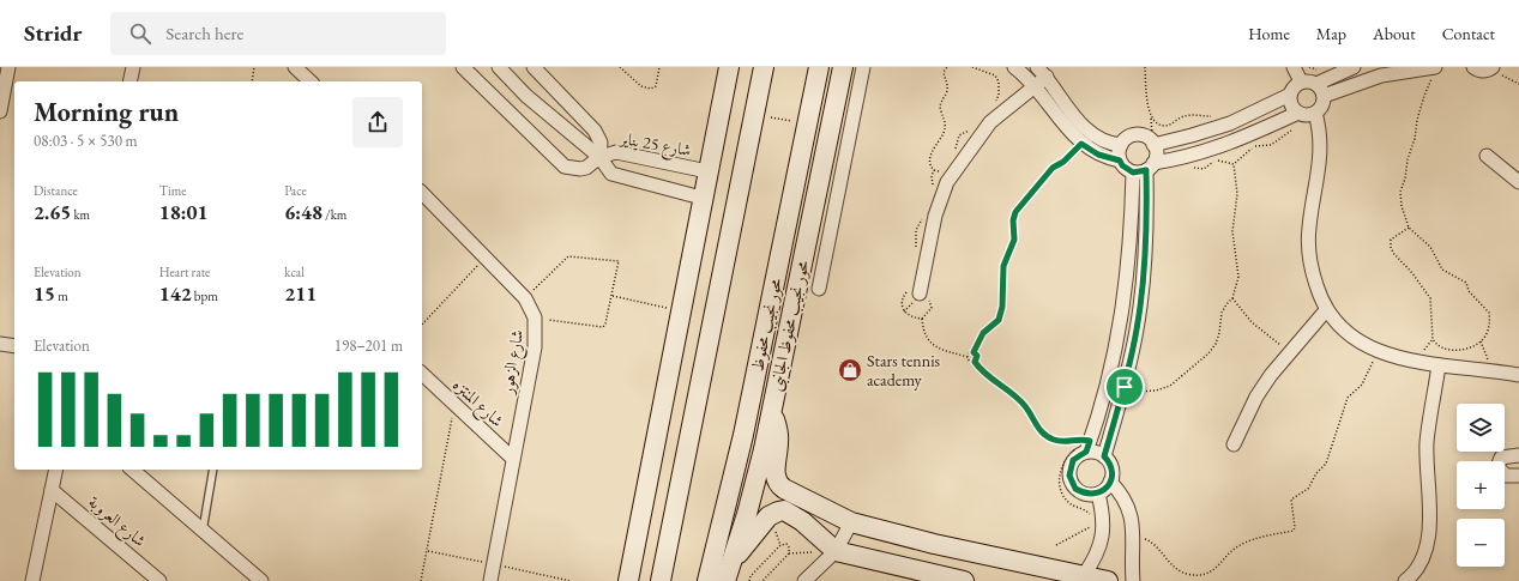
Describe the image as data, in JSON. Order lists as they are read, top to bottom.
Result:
{
  "streets": {
    "street": [
      "شارع 25 يناير",
      "محور نجيب محفوظ",
      "محور نجيب محفوظ الجانبى",
      "شارع الزهور",
      "شارع المنتزه",
      "شارع العروبة"
    ]
  },
  "crossings": [
    ["شارع الزهور", "شارع المنتزه"]
  ],
  "places": {
    "shop": ["Stars tennis academy"]
  },
  "page": {
    "header": "Stridr",
    "search": "Search here",
    "nav": [
      "Home",
      "Map",
      "About",
      "Contact"
    ],
    "heading": ["Morning run", "08:03 · 5 × 530 m"],
    "stats": [
      ["Distance", "2.65 km"],
      ["Time", "18:01"],
      ["Pace", "6:48 /km"],
      ["Elevation", "15 m"],
      ["Heart rate", "142 bpm"],
      ["kcal", "211"]
    ],
    "chart": ["Elevation", "198–201 m"],
    "map_buttons": ["+", "−"]
  }
}
